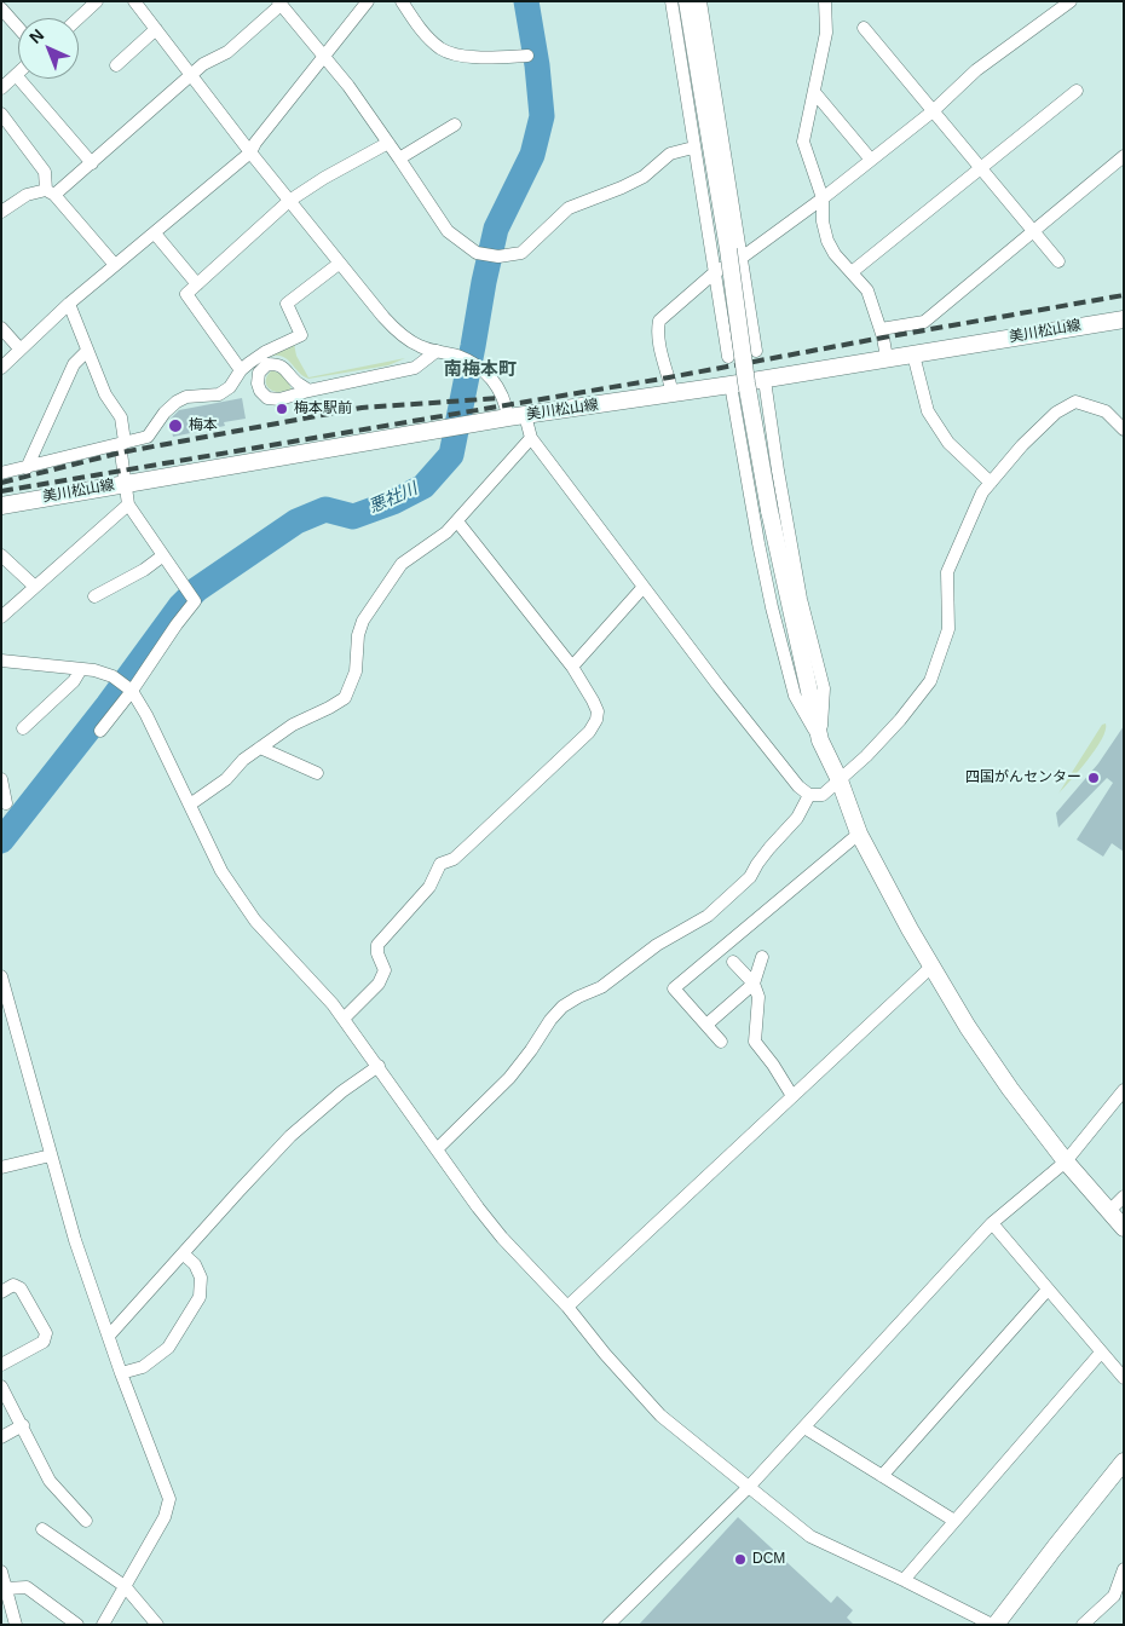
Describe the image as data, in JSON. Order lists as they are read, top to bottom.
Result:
{
  "streets": {
    "street": ["美川松山線"]
  },
  "districts": ["南梅本町"],
  "water": ["悪社川"],
  "places": [
    "梅本駅前",
    "梅本",
    "四国がんセンター",
    "DCM"
  ],
  "north": "top left"
}
